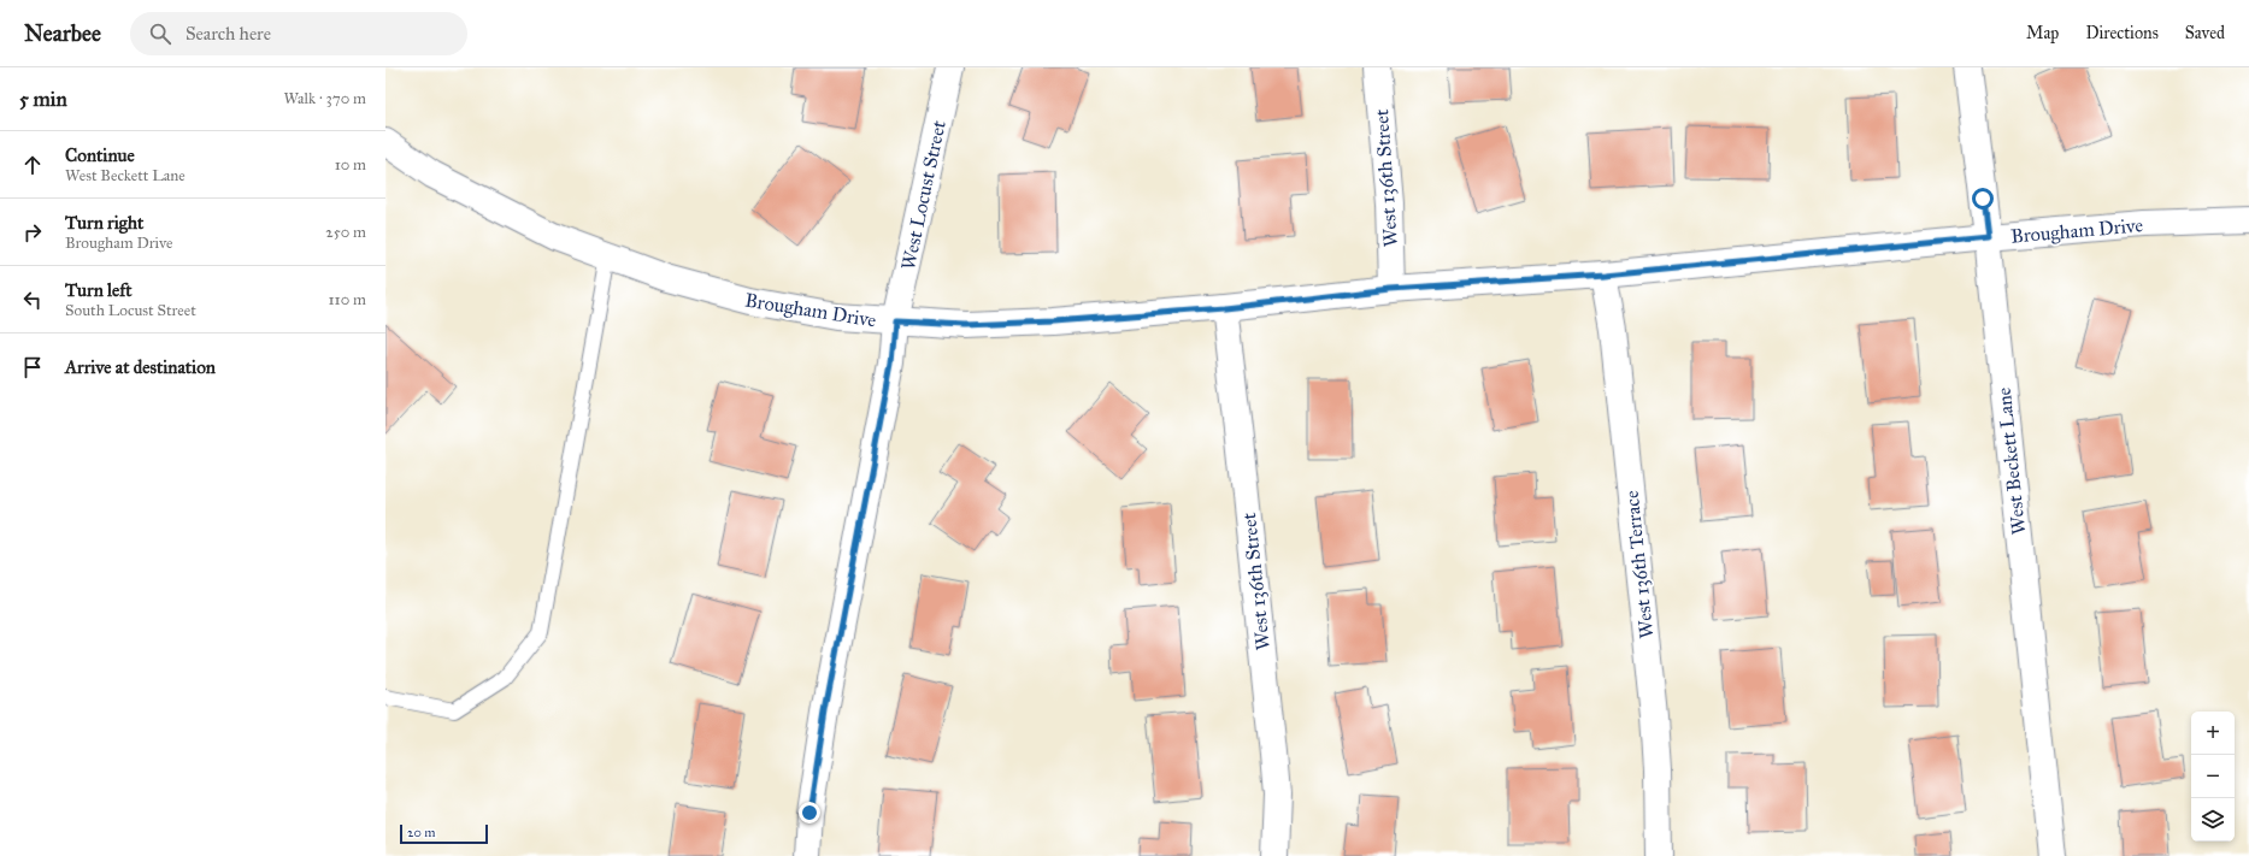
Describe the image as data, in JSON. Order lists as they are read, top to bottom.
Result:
{
  "streets": {
    "street": [
      "West 136th Street",
      "West Locust Street",
      "Brougham Drive",
      "West Beckett Lane",
      "West 136th Terrace"
    ]
  },
  "crossings": [
    ["West 136th Street", "Brougham Drive"],
    ["West Locust Street", "Brougham Drive"],
    ["Brougham Drive", "West Beckett Lane"],
    ["Brougham Drive", "West 136th Terrace"]
  ],
  "scale_bar": "20 m",
  "page": {
    "header": "Nearbee",
    "search": "Search here",
    "nav": ["Map", "Directions", "Saved"],
    "heading": ["5 min", "Walk · 370 m"],
    "list": [
      ["Continue", "West Beckett Lane", "10 m"],
      ["Turn right", "Brougham Drive", "250 m"],
      ["Turn left", "South Locust Street", "110 m"],
      "Arrive at destination"
    ],
    "map_buttons": ["+", "−"],
    "scale": "20 m"
  }
}
